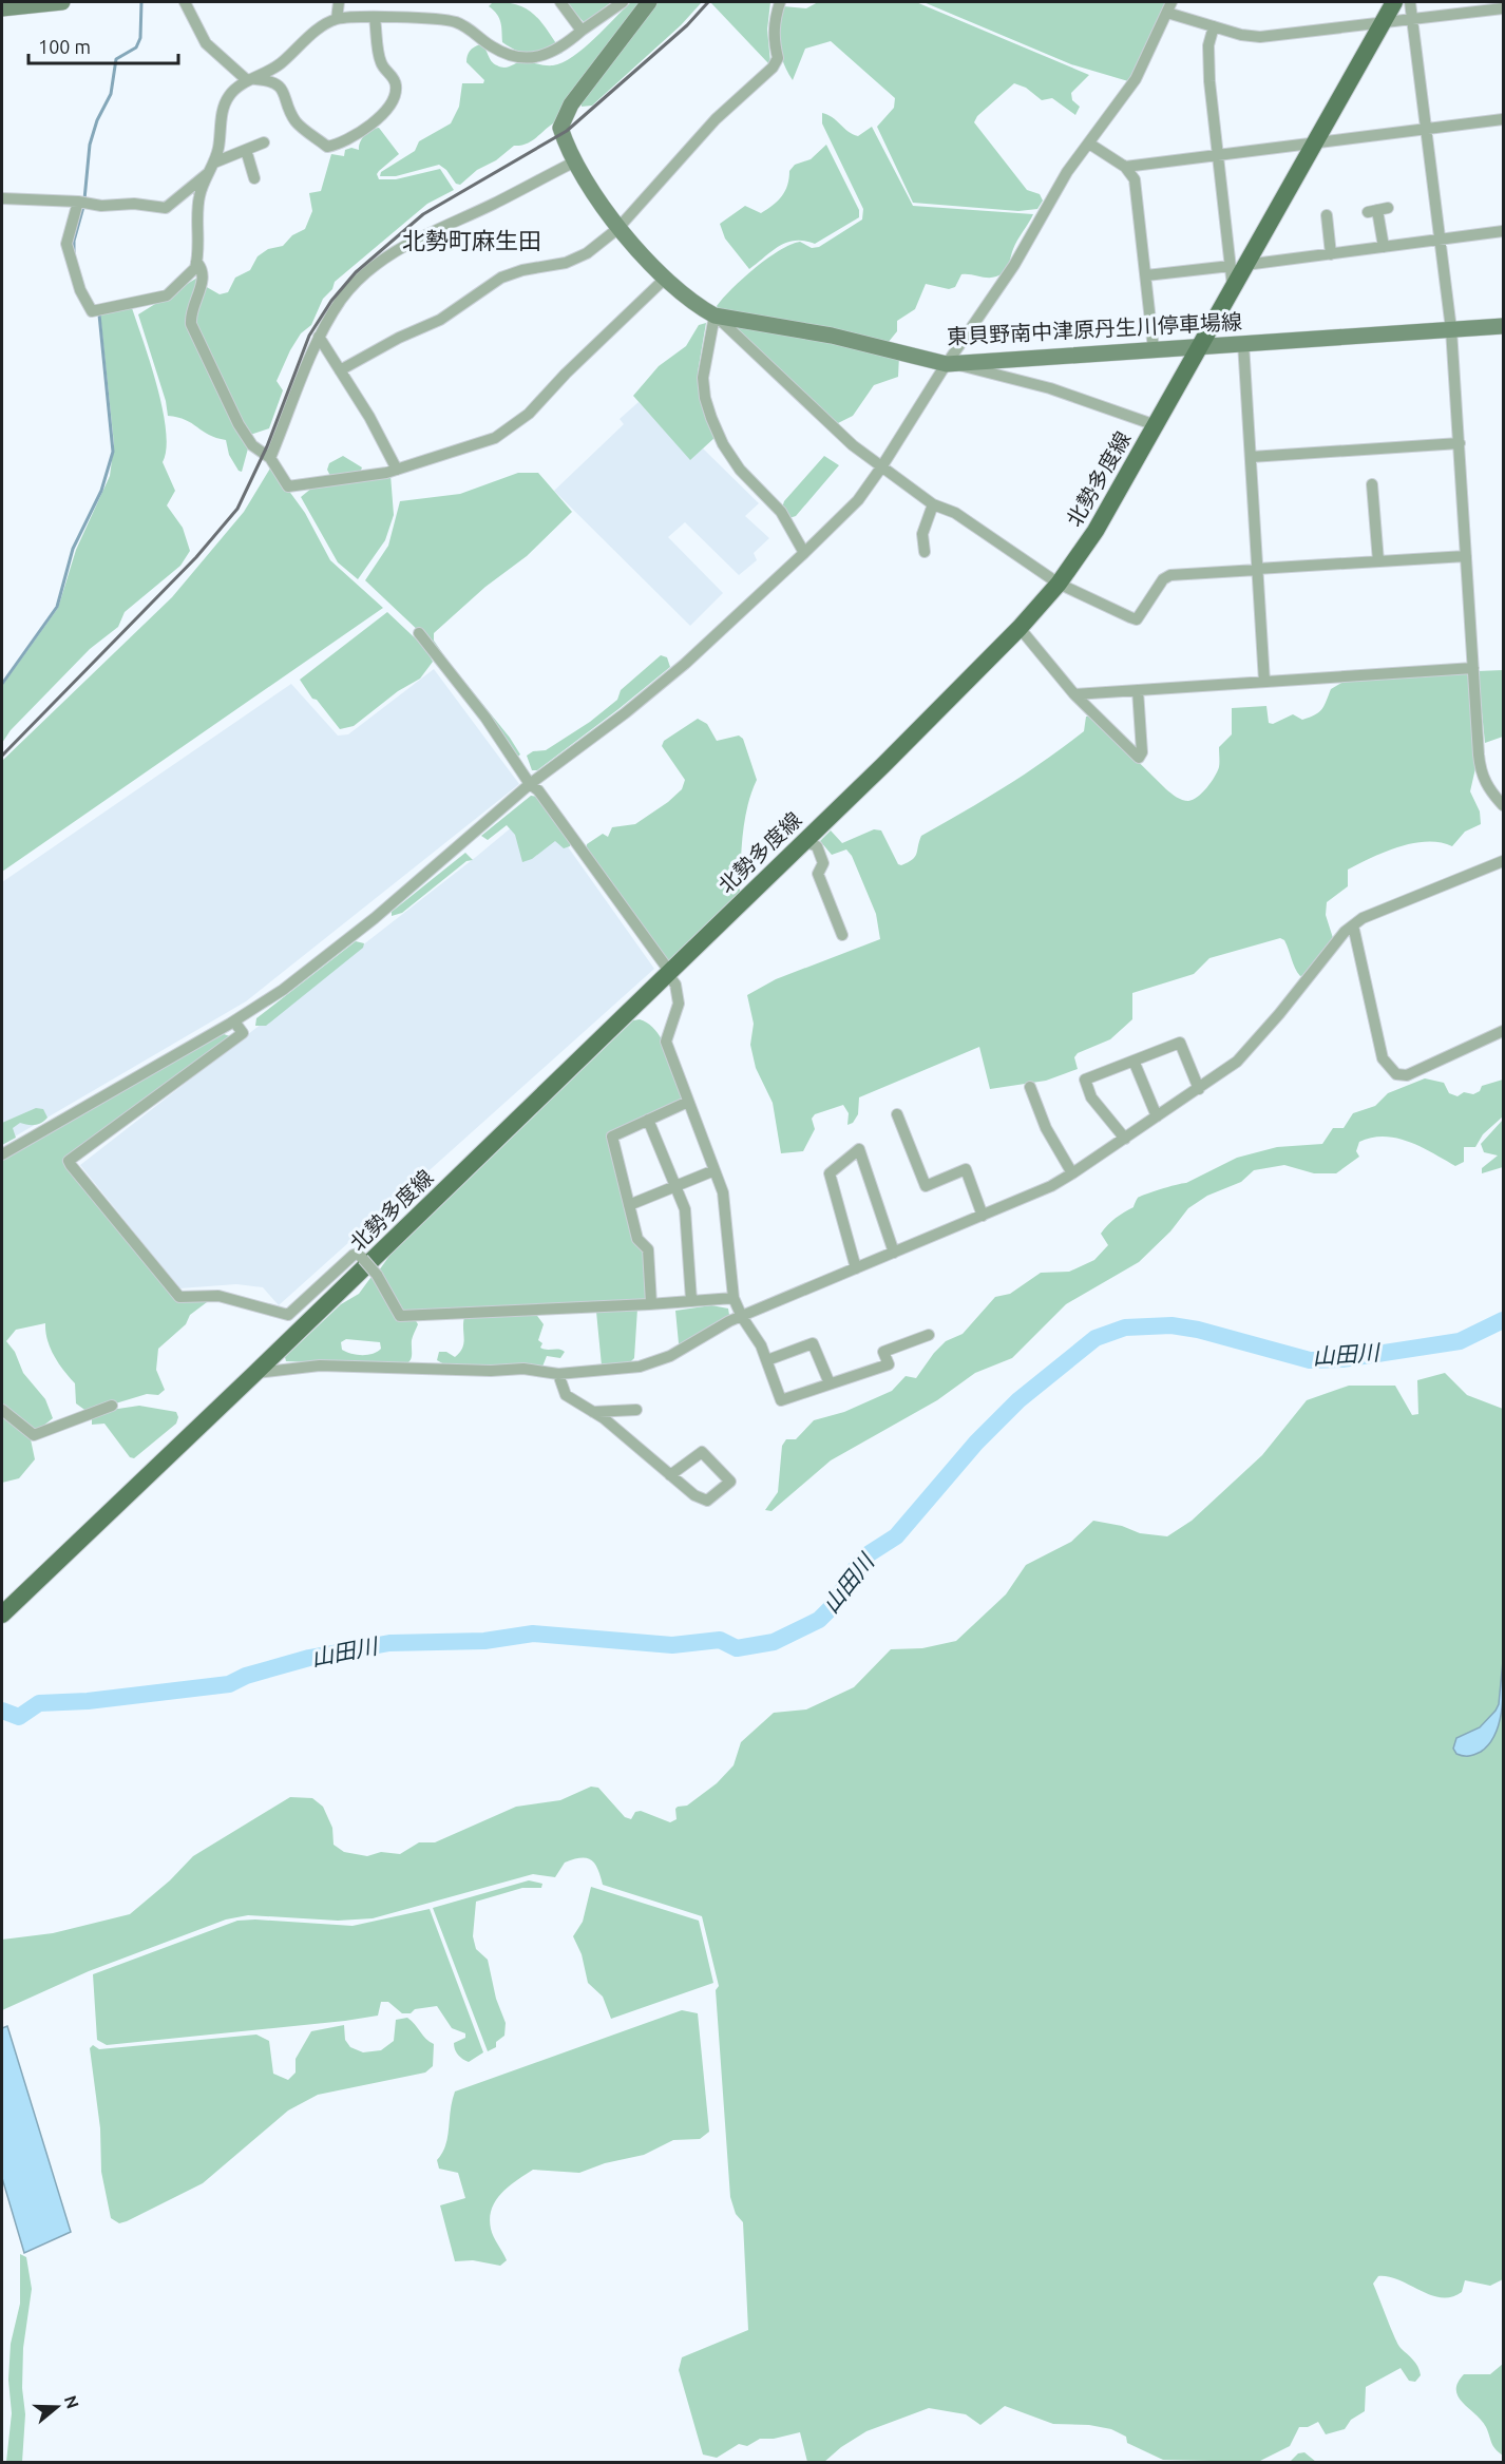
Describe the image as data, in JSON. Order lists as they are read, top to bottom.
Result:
{
  "streets": {
    "main road": ["東貝野南中津原丹生川停車場線", "北勢多度線"]
  },
  "crossings": [
    ["東貝野南中津原丹生川停車場線", "北勢多度線"]
  ],
  "districts": ["北勢町麻生田"],
  "water": ["山田川"],
  "scale_bar": "100 m",
  "north": "right"
}
